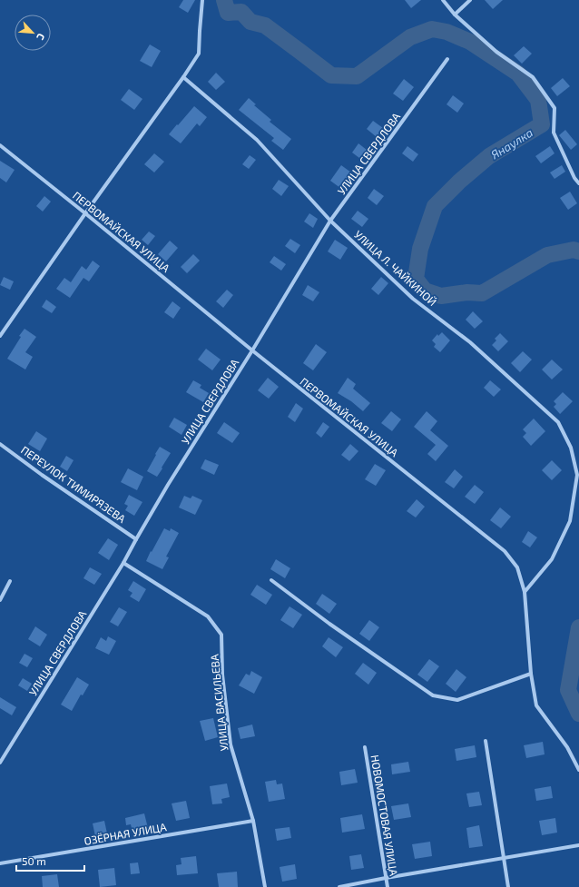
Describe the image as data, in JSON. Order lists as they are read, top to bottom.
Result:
{
  "streets": {
    "street": [
      "УЛИЦА СВЕРДЛОВА",
      "ПЕРВОМАЙСКАЯ УЛИЦА",
      "УЛИЦА Л. ЧАЙКИНОЙ",
      "ПЕРЕУЛОК ТИМИРЯЗЕВА",
      "УЛИЦА ВАСИЛЬЕВА",
      "НОВОМОСТОВАЯ УЛИЦА",
      "ОЗЁРНАЯ УЛИЦА"
    ]
  },
  "crossings": [
    ["УЛИЦА СВЕРДЛОВА", "ПЕРВОМАЙСКАЯ УЛИЦА"],
    ["УЛИЦА СВЕРДЛОВА", "УЛИЦА Л. ЧАЙКИНОЙ"],
    ["УЛИЦА СВЕРДЛОВА", "ПЕРЕУЛОК ТИМИРЯЗЕВА"],
    ["УЛИЦА СВЕРДЛОВА", "УЛИЦА ВАСИЛЬЕВА"],
    ["ПЕРВОМАЙСКАЯ УЛИЦА", "УЛИЦА Л. ЧАЙКИНОЙ"],
    ["УЛИЦА ВАСИЛЬЕВА", "ОЗЁРНАЯ УЛИЦА"]
  ],
  "water": ["Янаулка"],
  "scale_bar": "50 m",
  "north": "bottom right"
}
